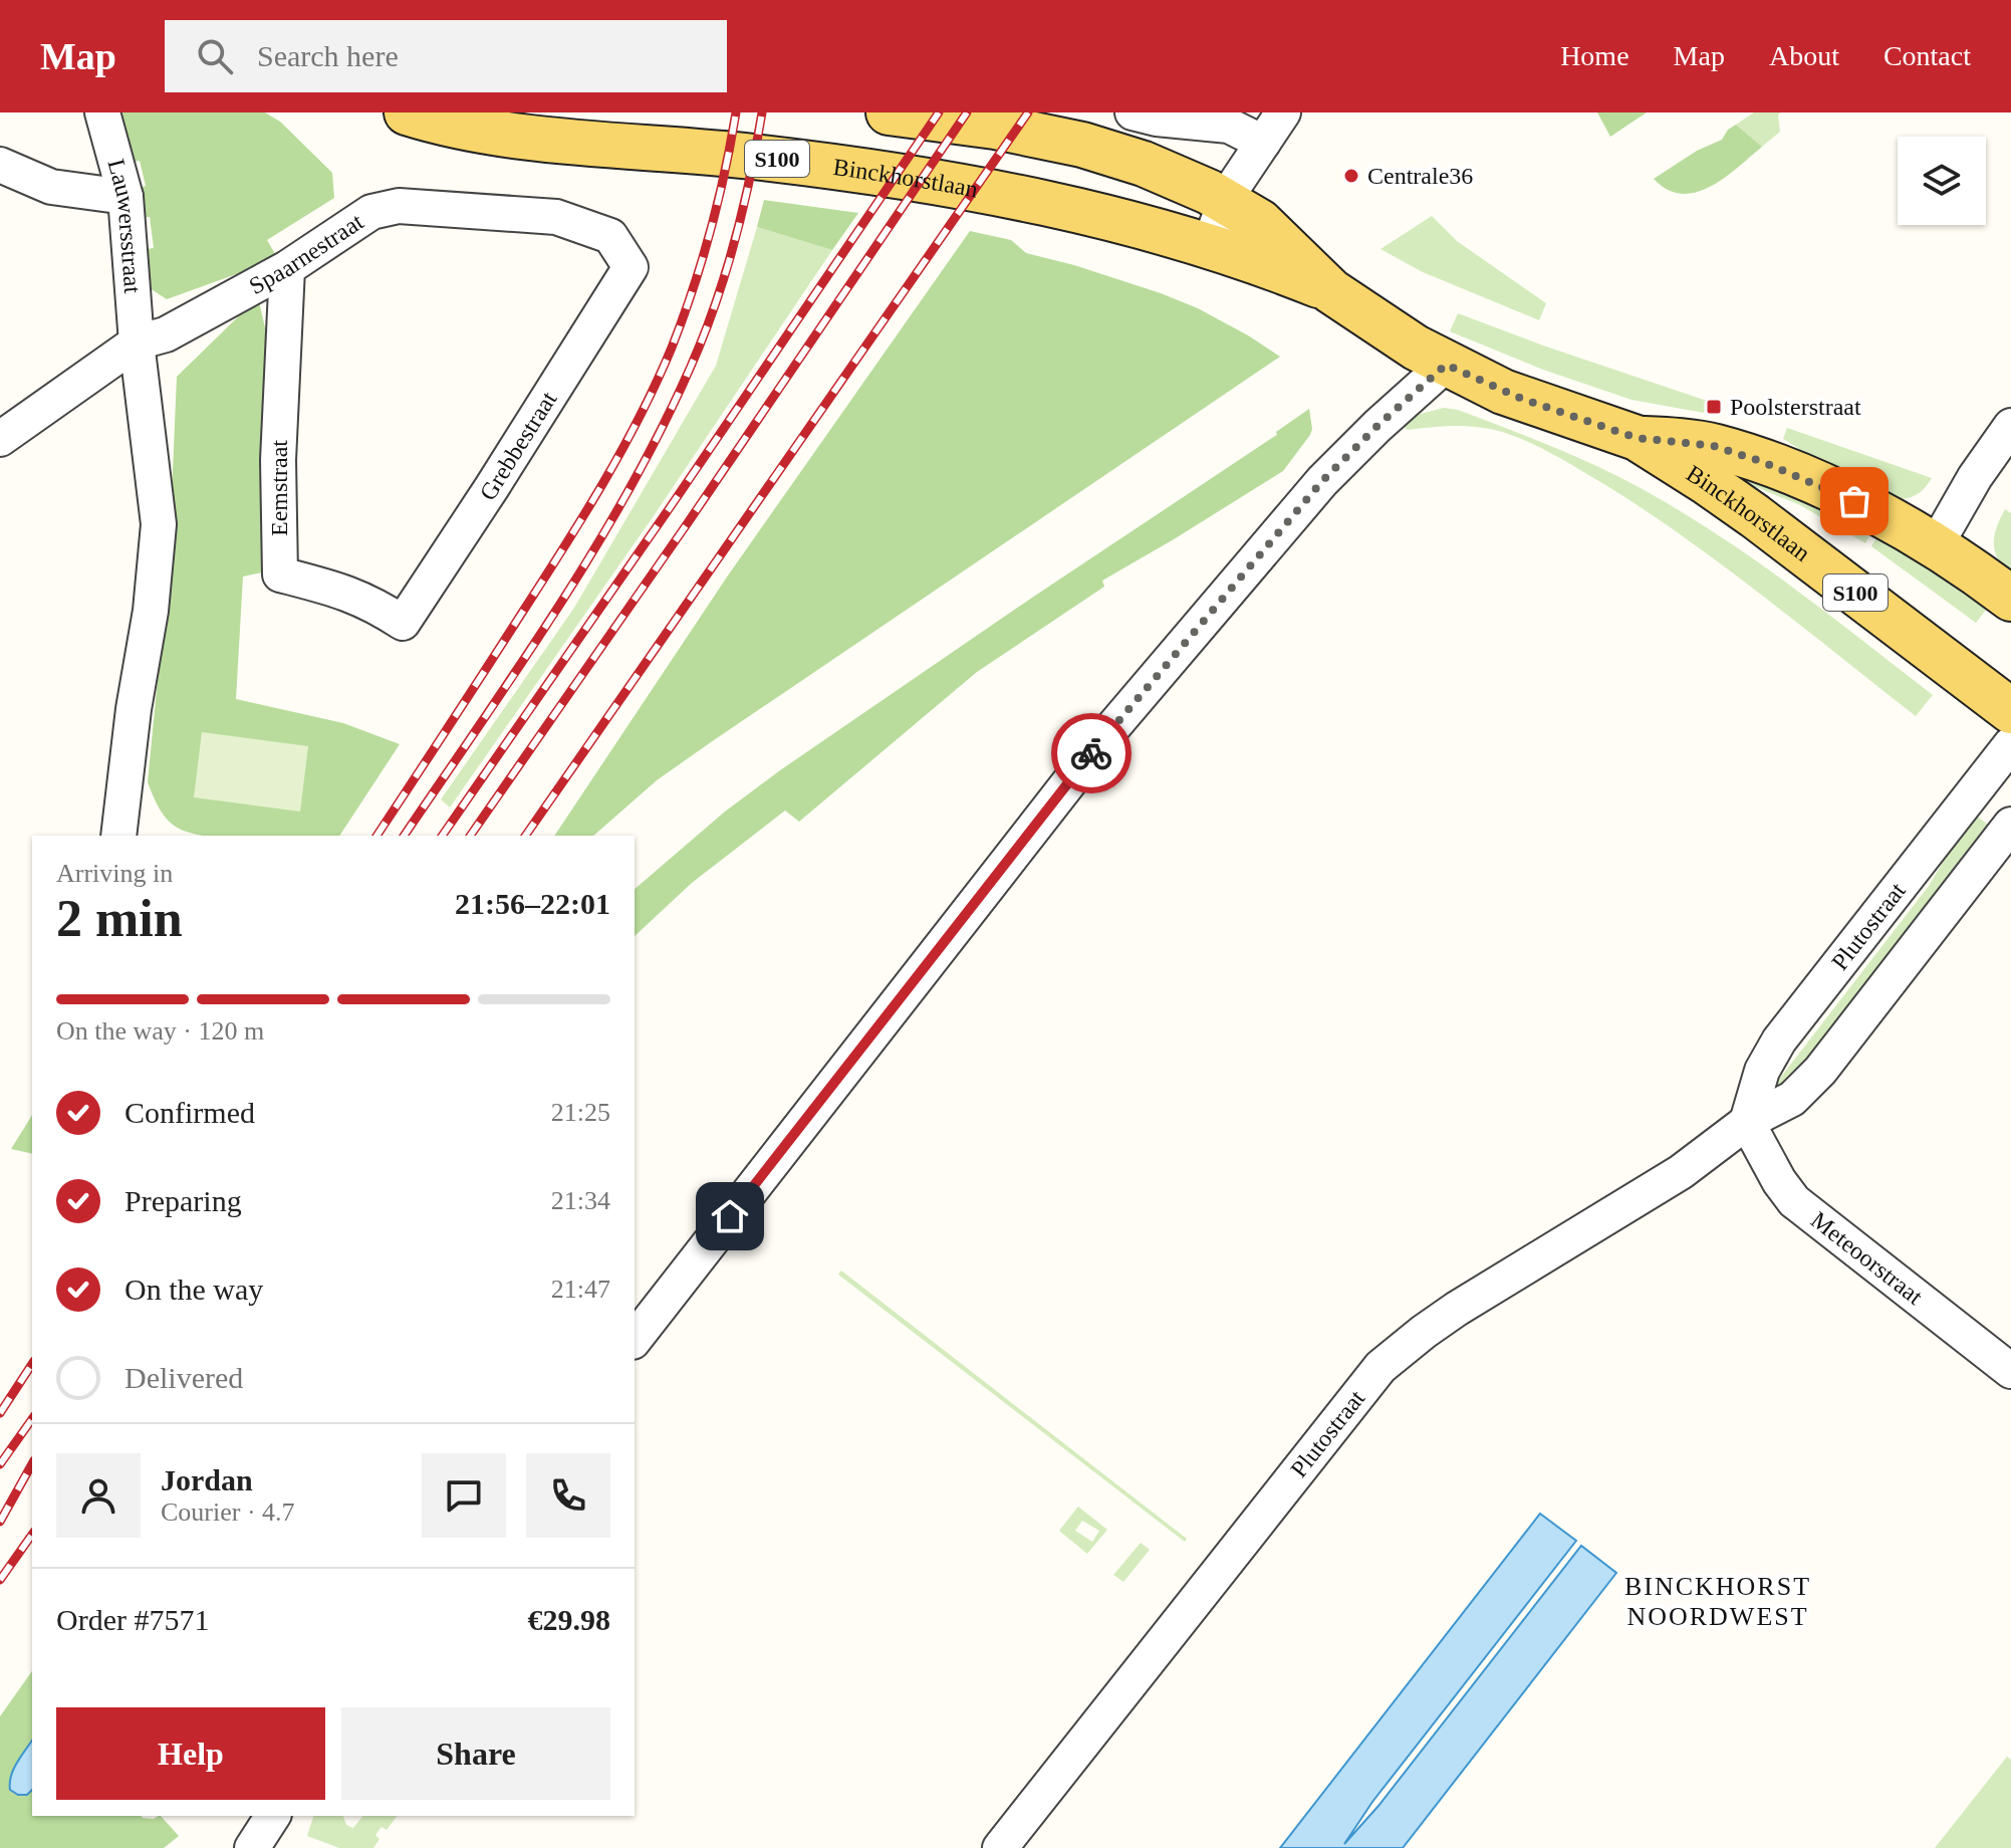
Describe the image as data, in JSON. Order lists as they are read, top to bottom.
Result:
{
  "streets": {
    "main road": ["S100", "Binckhorstlaan"],
    "street": [
      "Lauwersstraat",
      "Spaarnestraat",
      "Grebbestraat",
      "Eemstraat",
      "Plutostraat",
      "Meteoorstraat"
    ]
  },
  "crossings": [
    ["Lauwersstraat", "Spaarnestraat"],
    ["Spaarnestraat", "Grebbestraat"],
    ["Spaarnestraat", "Eemstraat"],
    ["Grebbestraat", "Eemstraat"],
    ["Plutostraat", "Meteoorstraat"]
  ],
  "districts": ["BINCKHORST NOORDWEST"],
  "places": {
    "other": ["Centrale36"],
    "transit": ["Poolsterstraat"]
  },
  "page": {
    "header": "Map",
    "search": "Search here",
    "nav": [
      "Home",
      "Map",
      "About",
      "Contact"
    ],
    "heading": ["2 min", "Arriving in", "21:56–22:01"],
    "panel": [
      "Jordan",
      "Courier · 4.7",
      "Order #7571",
      "€29.98"
    ],
    "bar": "On the way · 120 m",
    "list": [
      ["Confirmed", "21:25"],
      ["Preparing", "21:34"],
      ["On the way", "21:47"],
      "Delivered"
    ],
    "buttons": ["Help", "Share"]
  }
}
